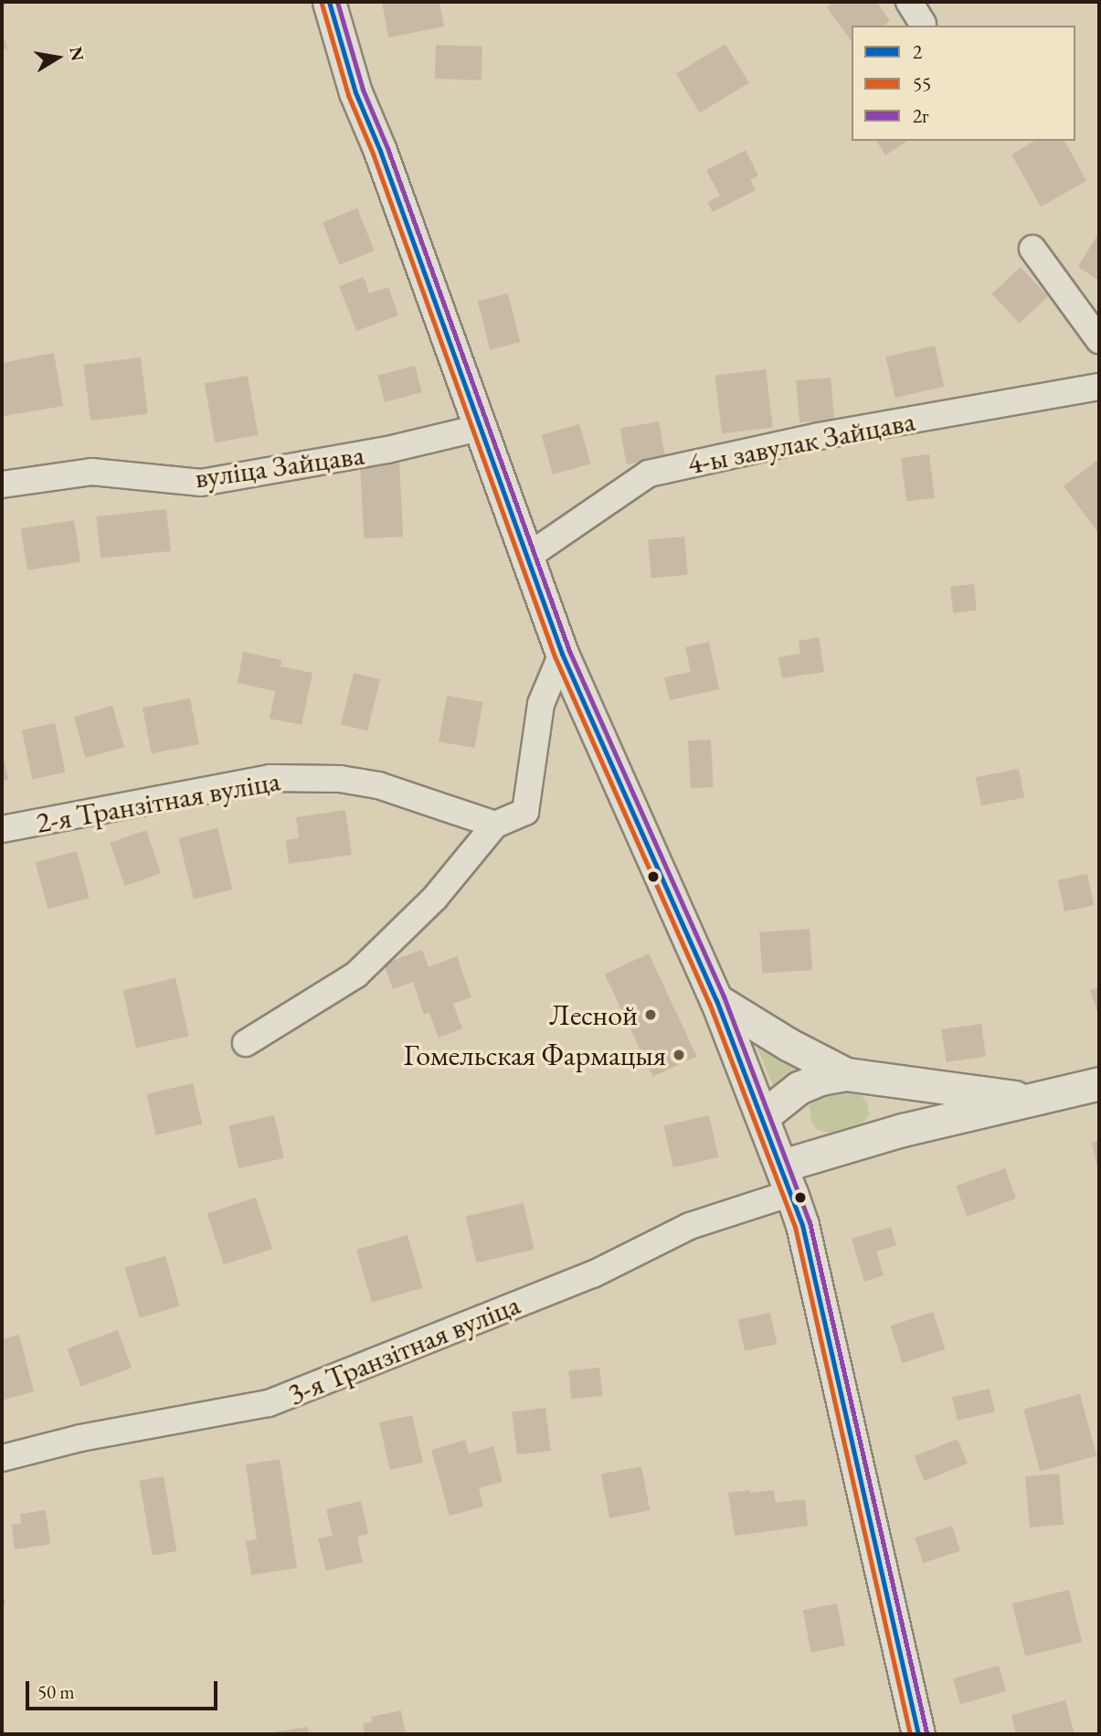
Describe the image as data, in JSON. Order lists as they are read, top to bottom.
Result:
{
  "streets": {
    "street": [
      "4-ы завулак Зайцава",
      "вуліца Зайцава",
      "2-я Транзітная вуліца",
      "3-я Транзітная вуліца"
    ]
  },
  "places": ["Лесной", "Гомельская Фармацыя"],
  "lines": ["transit line 2", "transit line 2г", "transit line 55"],
  "legend": ["2", "55", "2г"],
  "scale_bar": "50 m",
  "north": "right"
}
